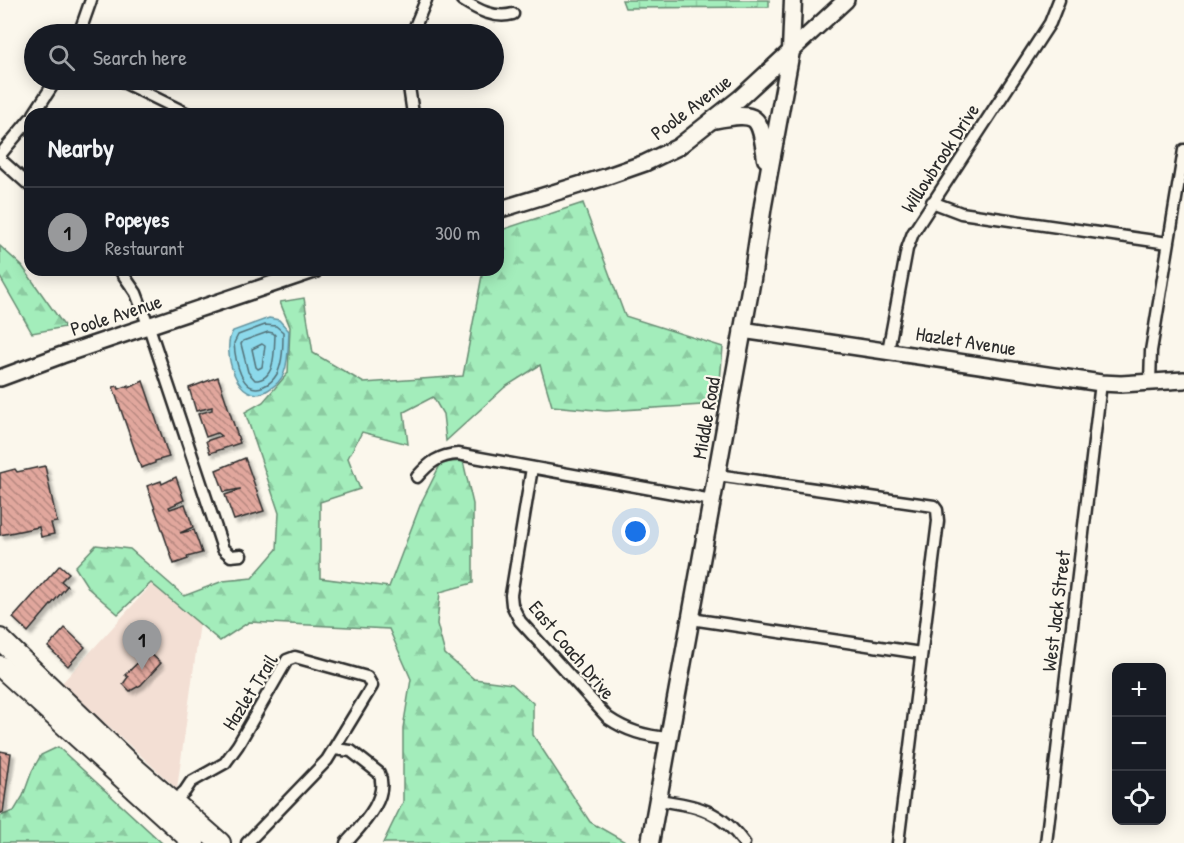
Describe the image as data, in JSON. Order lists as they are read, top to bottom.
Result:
{
  "streets": {
    "main road": ["Middle Road"],
    "street": [
      "Poole Avenue",
      "Willowbrook Drive",
      "Hazlet Avenue",
      "West Jack Street",
      "East Coach Drive",
      "Hazlet Trail"
    ]
  },
  "crossings": [
    ["Poole Avenue", "Middle Road"],
    ["Willowbrook Drive", "Hazlet Avenue"],
    ["Hazlet Avenue", "Middle Road"],
    ["Hazlet Avenue", "West Jack Street"],
    ["Middle Road", "East Coach Drive"]
  ],
  "page": {
    "search": "Search here",
    "heading": "Nearby",
    "list": [
      {
        "mark": "1",
        "name": "Popeyes",
        "note": "Restaurant",
        "value": "300 m"
      }
    ],
    "pins": "1",
    "map_buttons": ["+", "−"]
  }
}
